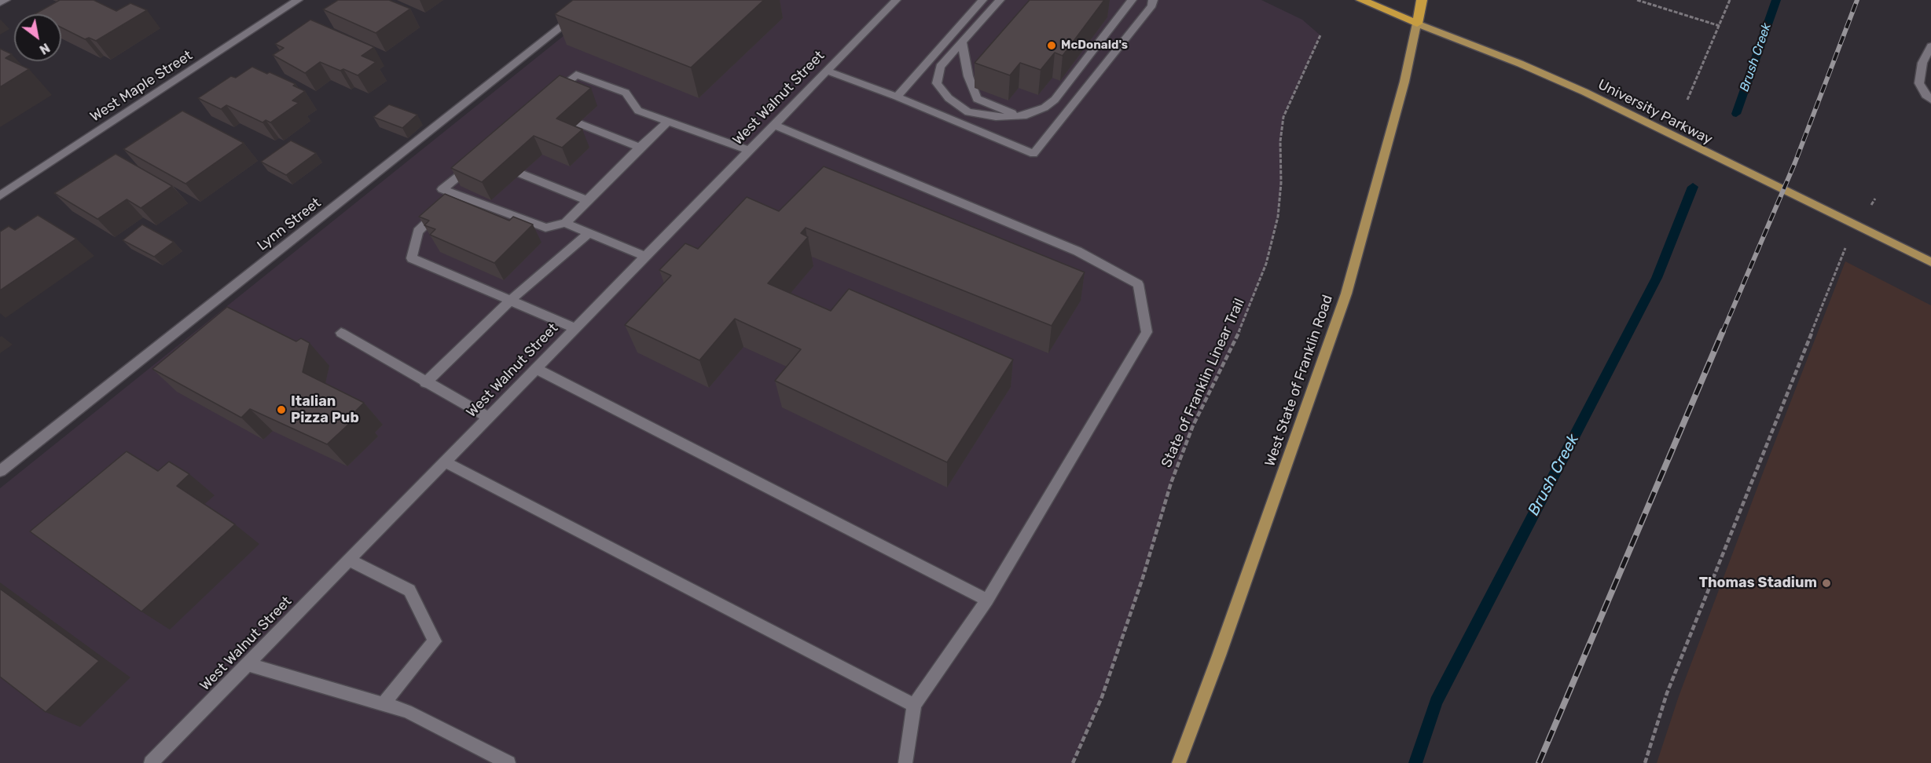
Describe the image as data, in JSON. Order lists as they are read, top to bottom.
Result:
{
  "streets": {
    "highway": ["University Parkway", "West State of Franklin Road"],
    "street": ["West Maple Street", "West Walnut Street", "Lynn Street"],
    "path": ["State of Franklin Linear Trail"]
  },
  "crossings": [
    ["University Parkway", "West State of Franklin Road"]
  ],
  "water": ["Brush Creek"],
  "places": ["McDonald's", "Italian Pizza Pub", "Thomas Stadium"],
  "north": "bottom right"
}
